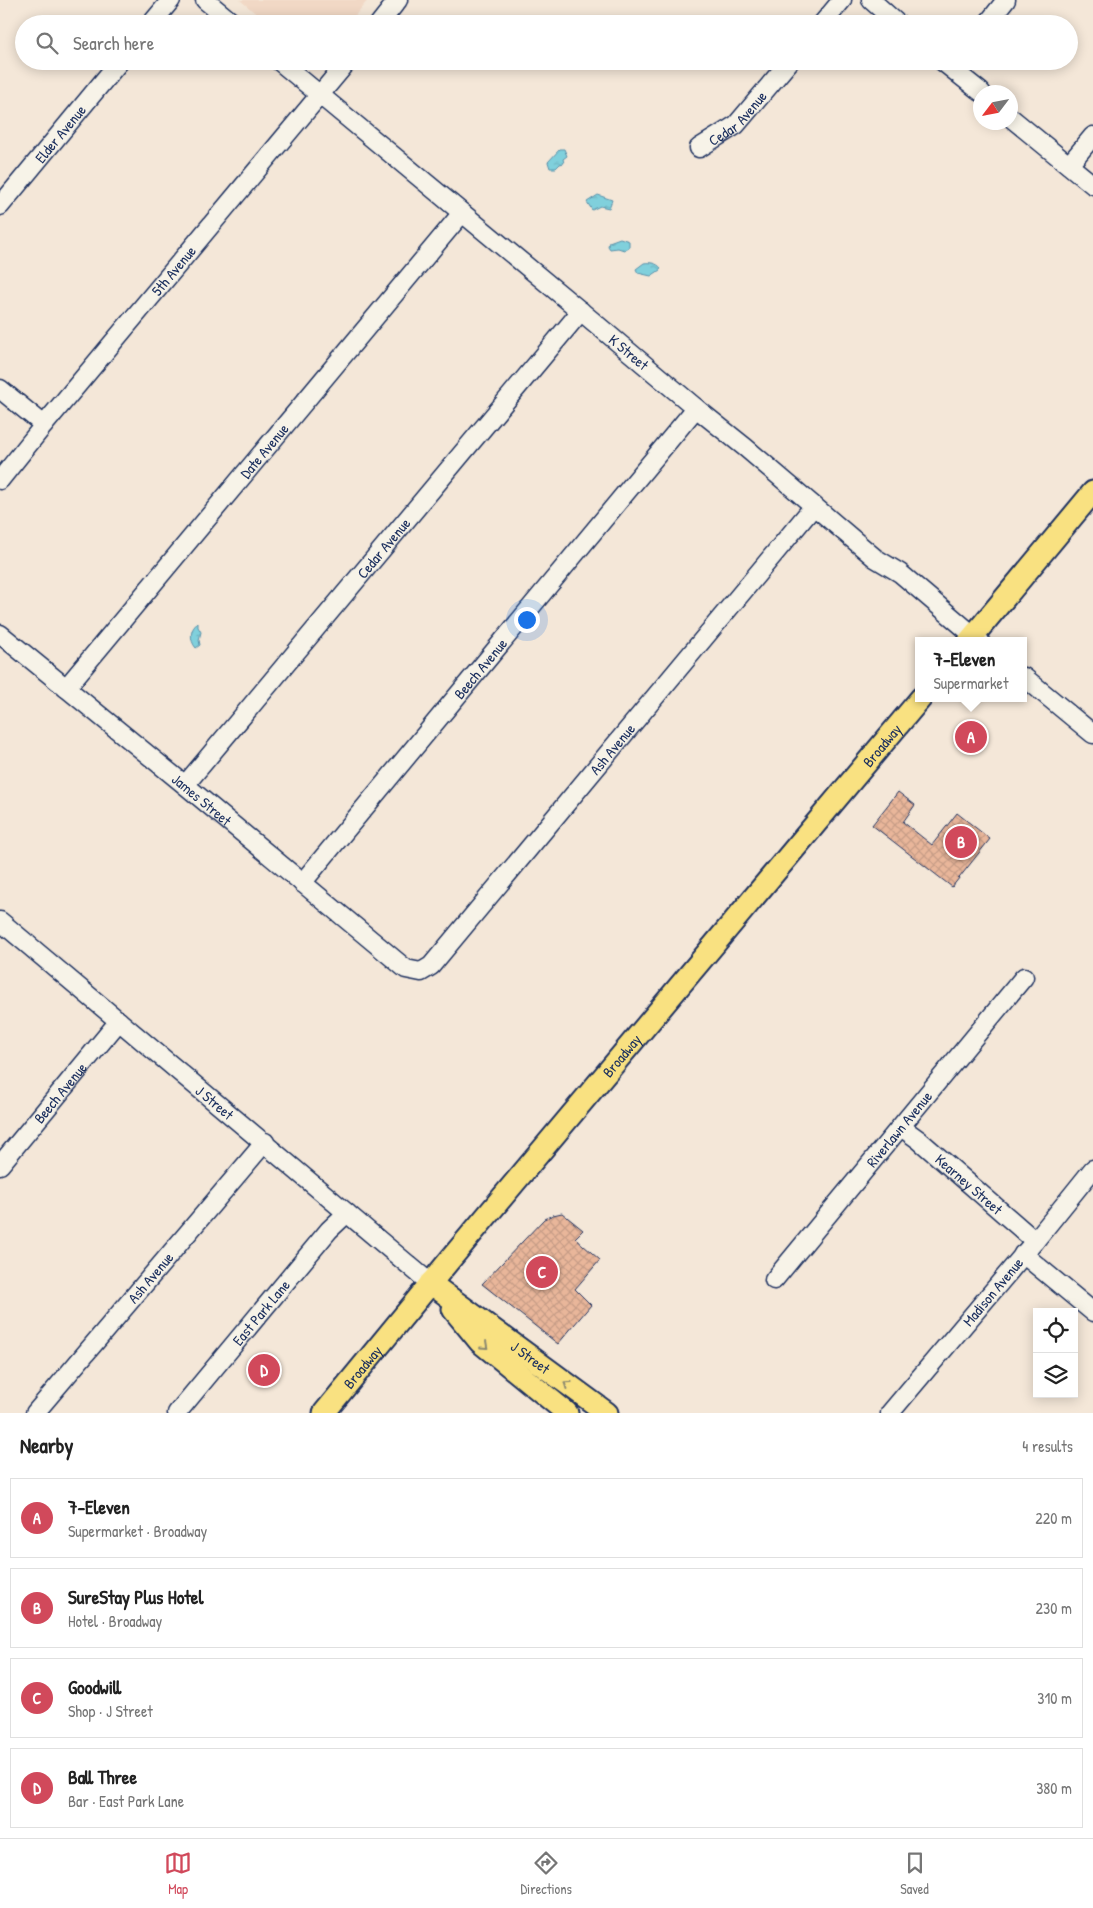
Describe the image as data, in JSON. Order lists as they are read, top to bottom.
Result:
{
  "streets": {
    "main road": ["Broadway", "J Street"],
    "street": [
      "Cedar Avenue",
      "Elder Avenue",
      "5th Avenue",
      "K Street",
      "Date Avenue",
      "Beech Avenue",
      "Ash Avenue",
      "James Street",
      "Riverlawn Avenue",
      "Kearney Street",
      "Madison Avenue",
      "East Park Lane"
    ]
  },
  "crossings": [
    ["Cedar Avenue", "K Street"],
    ["Cedar Avenue", "James Street"],
    ["5th Avenue", "K Street"],
    ["K Street", "Date Avenue"],
    ["K Street", "Beech Avenue"],
    ["K Street", "Ash Avenue"],
    ["Date Avenue", "James Street"],
    ["Beech Avenue", "James Street"],
    ["Beech Avenue", "J Street"],
    ["Broadway", "J Street"],
    ["Ash Avenue", "James Street"],
    ["Ash Avenue", "J Street"],
    ["J Street", "East Park Lane"],
    ["Riverlawn Avenue", "Kearney Street"],
    ["Kearney Street", "Madison Avenue"]
  ],
  "north": "bottom left",
  "page": {
    "search": "Search here",
    "popup": ["7-Eleven", "Supermarket"],
    "pins": [
      "A",
      "B",
      "C",
      "D"
    ],
    "heading": ["Nearby", "4 results"],
    "list": [
      {
        "mark": "A",
        "name": "7-Eleven",
        "note": "Supermarket · Broadway",
        "value": "220 m"
      },
      {
        "mark": "B",
        "name": "SureStay Plus Hotel",
        "note": "Hotel · Broadway",
        "value": "230 m"
      },
      {
        "mark": "C",
        "name": "Goodwill",
        "note": "Shop · J Street",
        "value": "310 m"
      },
      {
        "mark": "D",
        "name": "Ball Three",
        "note": "Bar · East Park Lane",
        "value": "380 m"
      }
    ],
    "nav": ["Map", "Directions", "Saved"]
  }
}
